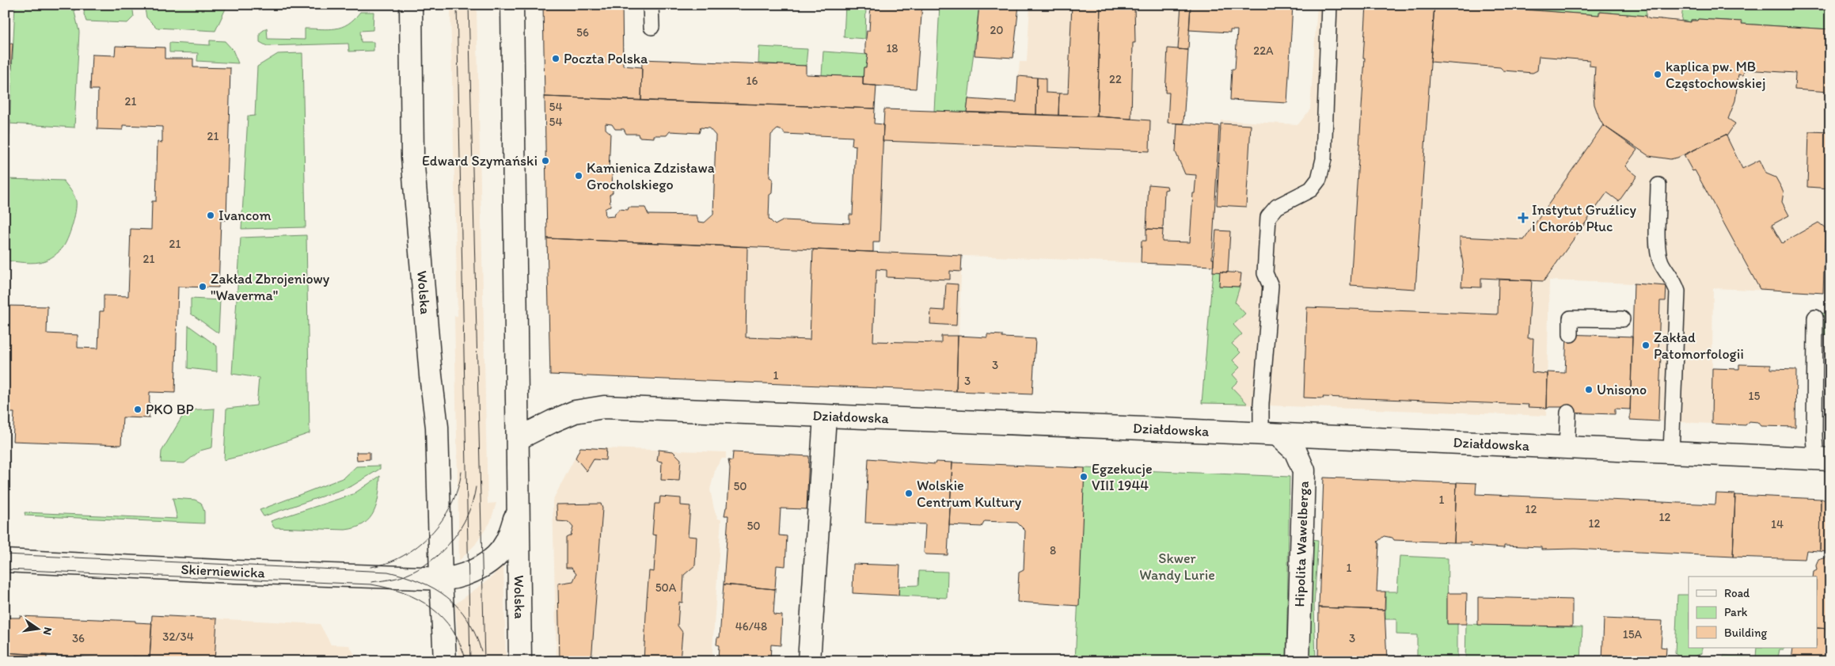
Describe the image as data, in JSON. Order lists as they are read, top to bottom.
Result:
{
  "streets": {
    "street": [
      "Wolska",
      "Działdowska",
      "Hipolita Wawelberga",
      "Skierniewicka"
    ]
  },
  "crossings": [
    ["Wolska", "Działdowska"],
    ["Wolska", "Skierniewicka"],
    ["Działdowska", "Hipolita Wawelberga"]
  ],
  "parks": ["Skwer Wandy Lurie"],
  "places": {
    "other": [
      "Poczta Polska",
      "kaplica pw. MB Częstochowskiej",
      "Edward Szymański",
      "Kamienica Zdzisława Grocholskiego",
      "Ivancom",
      "Zakład Zbrojeniowy \"Waverma\"",
      "Zakład Patomorfologii",
      "Unisono",
      "PKO BP",
      "Egzekucje VIII 1944",
      "Wolskie Centrum Kultury"
    ],
    "health": ["Instytut Gruźlicy i Chorób Płuc"]
  },
  "house_numbers": [
    "20",
    "56",
    "18",
    "22A",
    "22",
    "16",
    "21",
    "54",
    "54",
    "21",
    "21",
    "21",
    "3",
    "1",
    "3",
    "15",
    "50",
    "1",
    "12",
    "12",
    "12",
    "14",
    "50",
    "8",
    "1",
    "50A",
    "46/48",
    "15A",
    "32/34",
    "36",
    "3"
  ],
  "legend": ["Road", "Park", "Building"],
  "north": "right"
}
